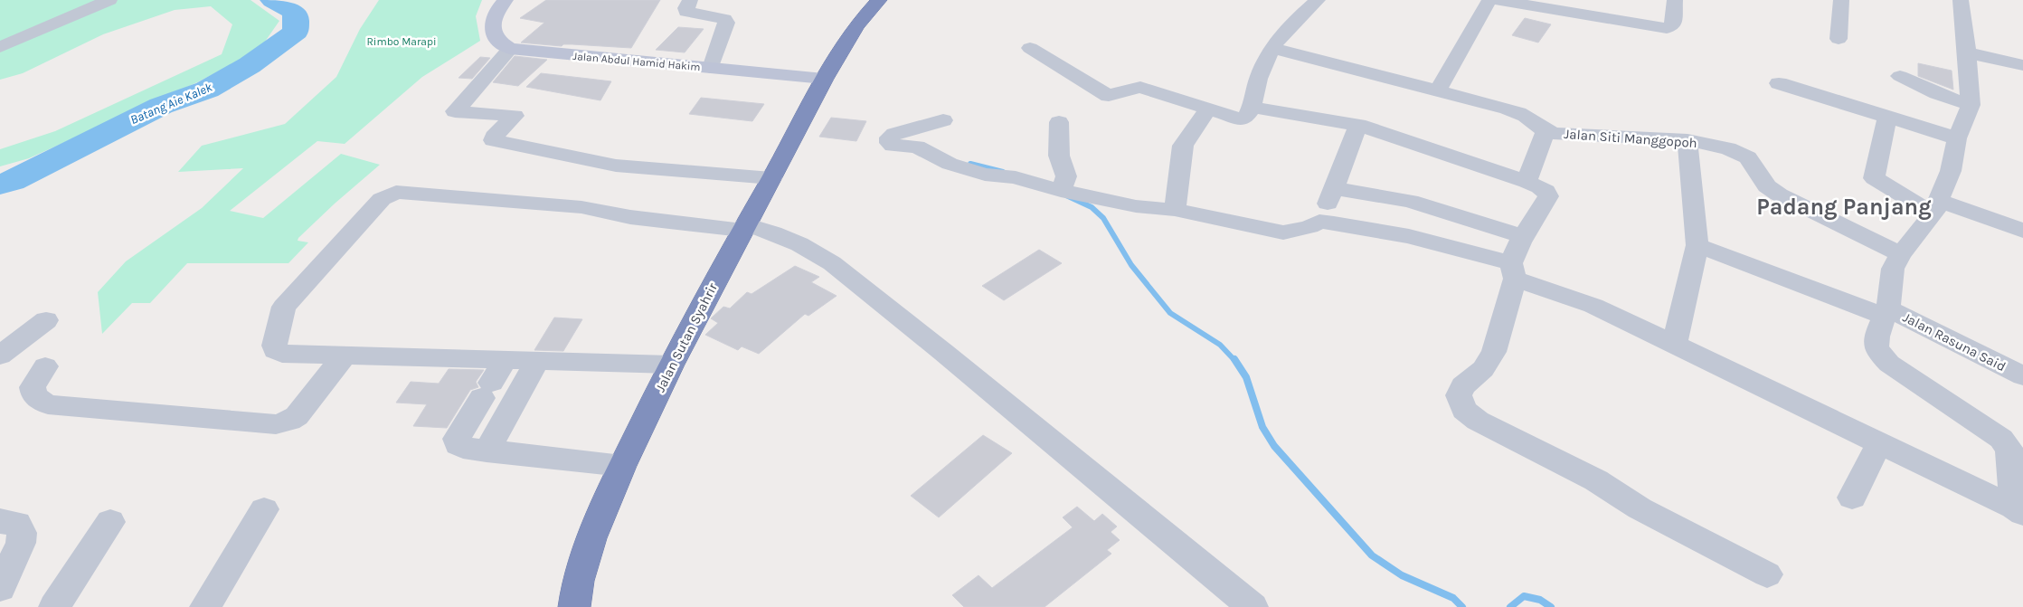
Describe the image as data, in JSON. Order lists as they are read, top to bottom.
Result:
{
  "streets": {
    "highway": ["Jalan Sutan Syahrir"],
    "main road": ["Jalan Abdul Hamid Hakim"],
    "street": ["Jalan Siti Manggopoh", "Jalan Rasuna Said"]
  },
  "crossings": [
    ["Jalan Abdul Hamid Hakim", "Jalan Sutan Syahrir"],
    ["Jalan Siti Manggopoh", "Jalan Rasuna Said"]
  ],
  "districts": ["Padang Panjang"],
  "water": ["Batang Aie Kalek"],
  "parks": ["Rimbo Marapi"]
}
